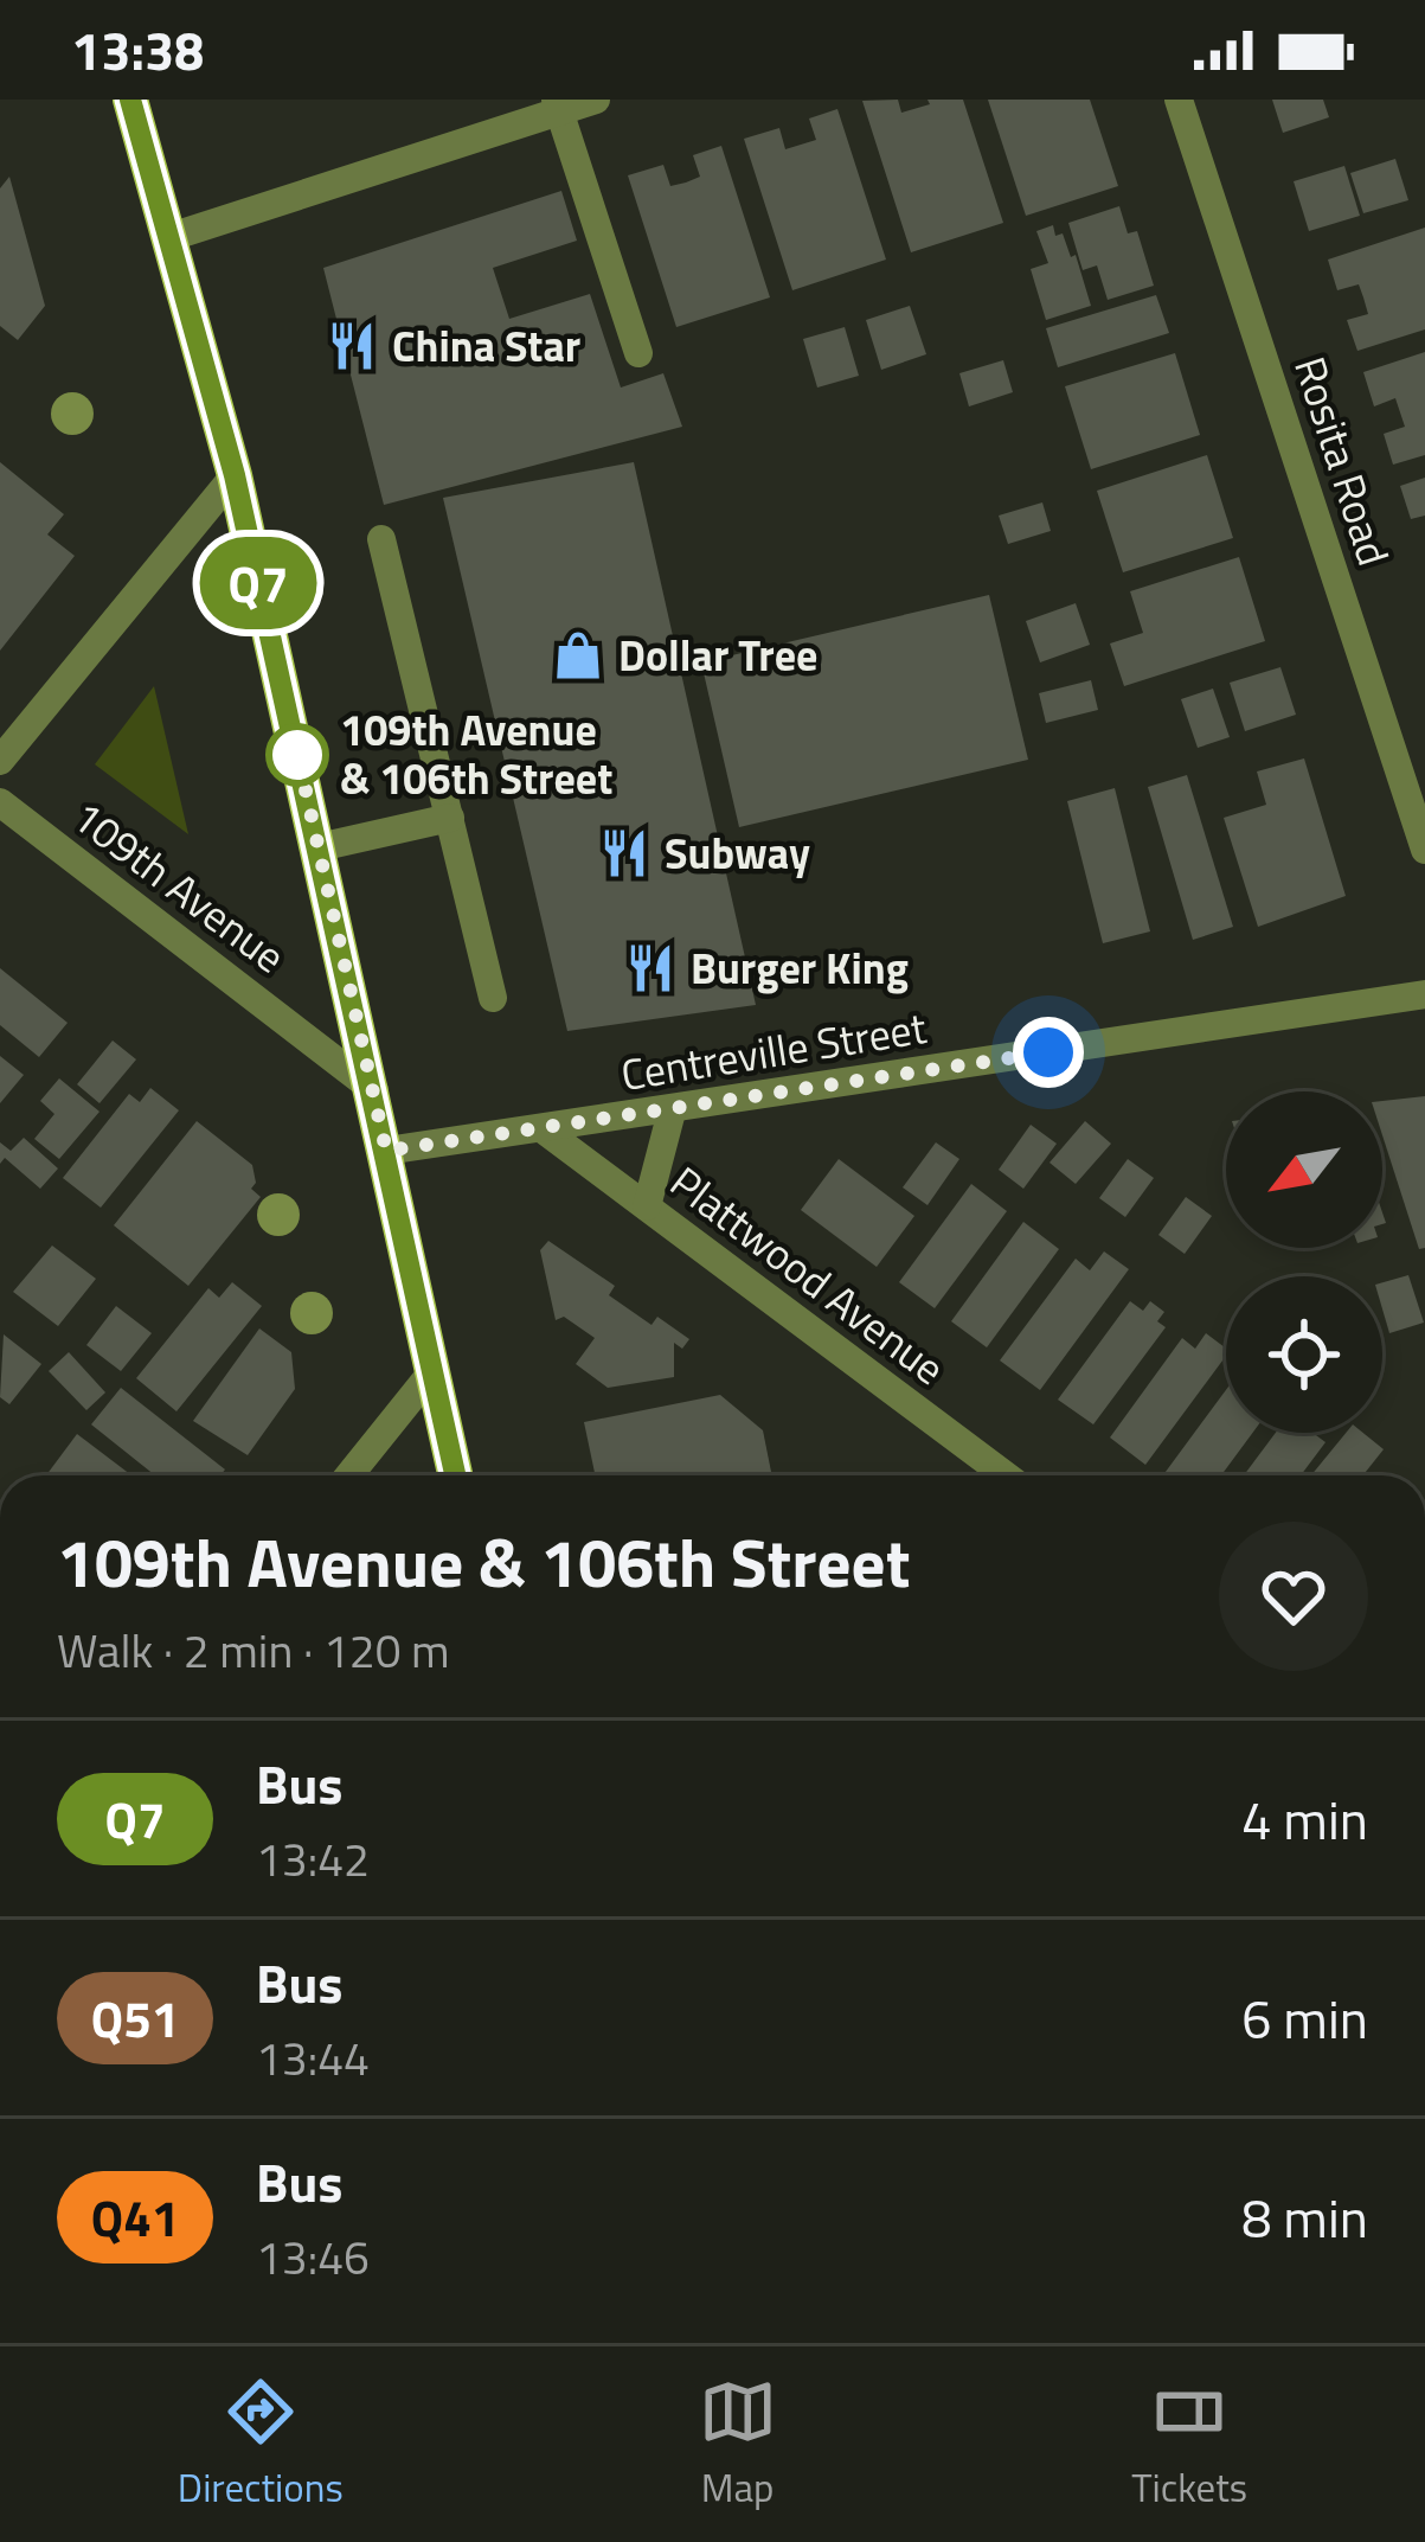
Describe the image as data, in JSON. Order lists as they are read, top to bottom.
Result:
{
  "streets": {
    "street": [
      "Rosita Road",
      "109th Avenue",
      "Centreville Street",
      "Plattwood Avenue"
    ]
  },
  "crossings": [
    ["Centreville Street", "Plattwood Avenue"]
  ],
  "places": {
    "restaurant": ["China Star", "Subway", "Burger King"],
    "shop": ["Dollar Tree"],
    "other": ["109th Avenue & 106th Street"]
  },
  "lines": ["bus line Q7"],
  "north": "bottom left",
  "page": {
    "status": "13:38",
    "on_map": "Q7",
    "heading": ["109th Avenue & 106th Street", "Walk · 2 min · 120 m"],
    "list": [
      {
        "mark": "Q7",
        "name": "Bus",
        "note": "13:42",
        "value": "4 min"
      },
      {
        "mark": "Q51",
        "name": "Bus",
        "note": "13:44",
        "value": "6 min"
      },
      {
        "mark": "Q41",
        "name": "Bus",
        "note": "13:46",
        "value": "8 min"
      }
    ],
    "tabs": ["Directions", "Map", "Tickets"]
  }
}
